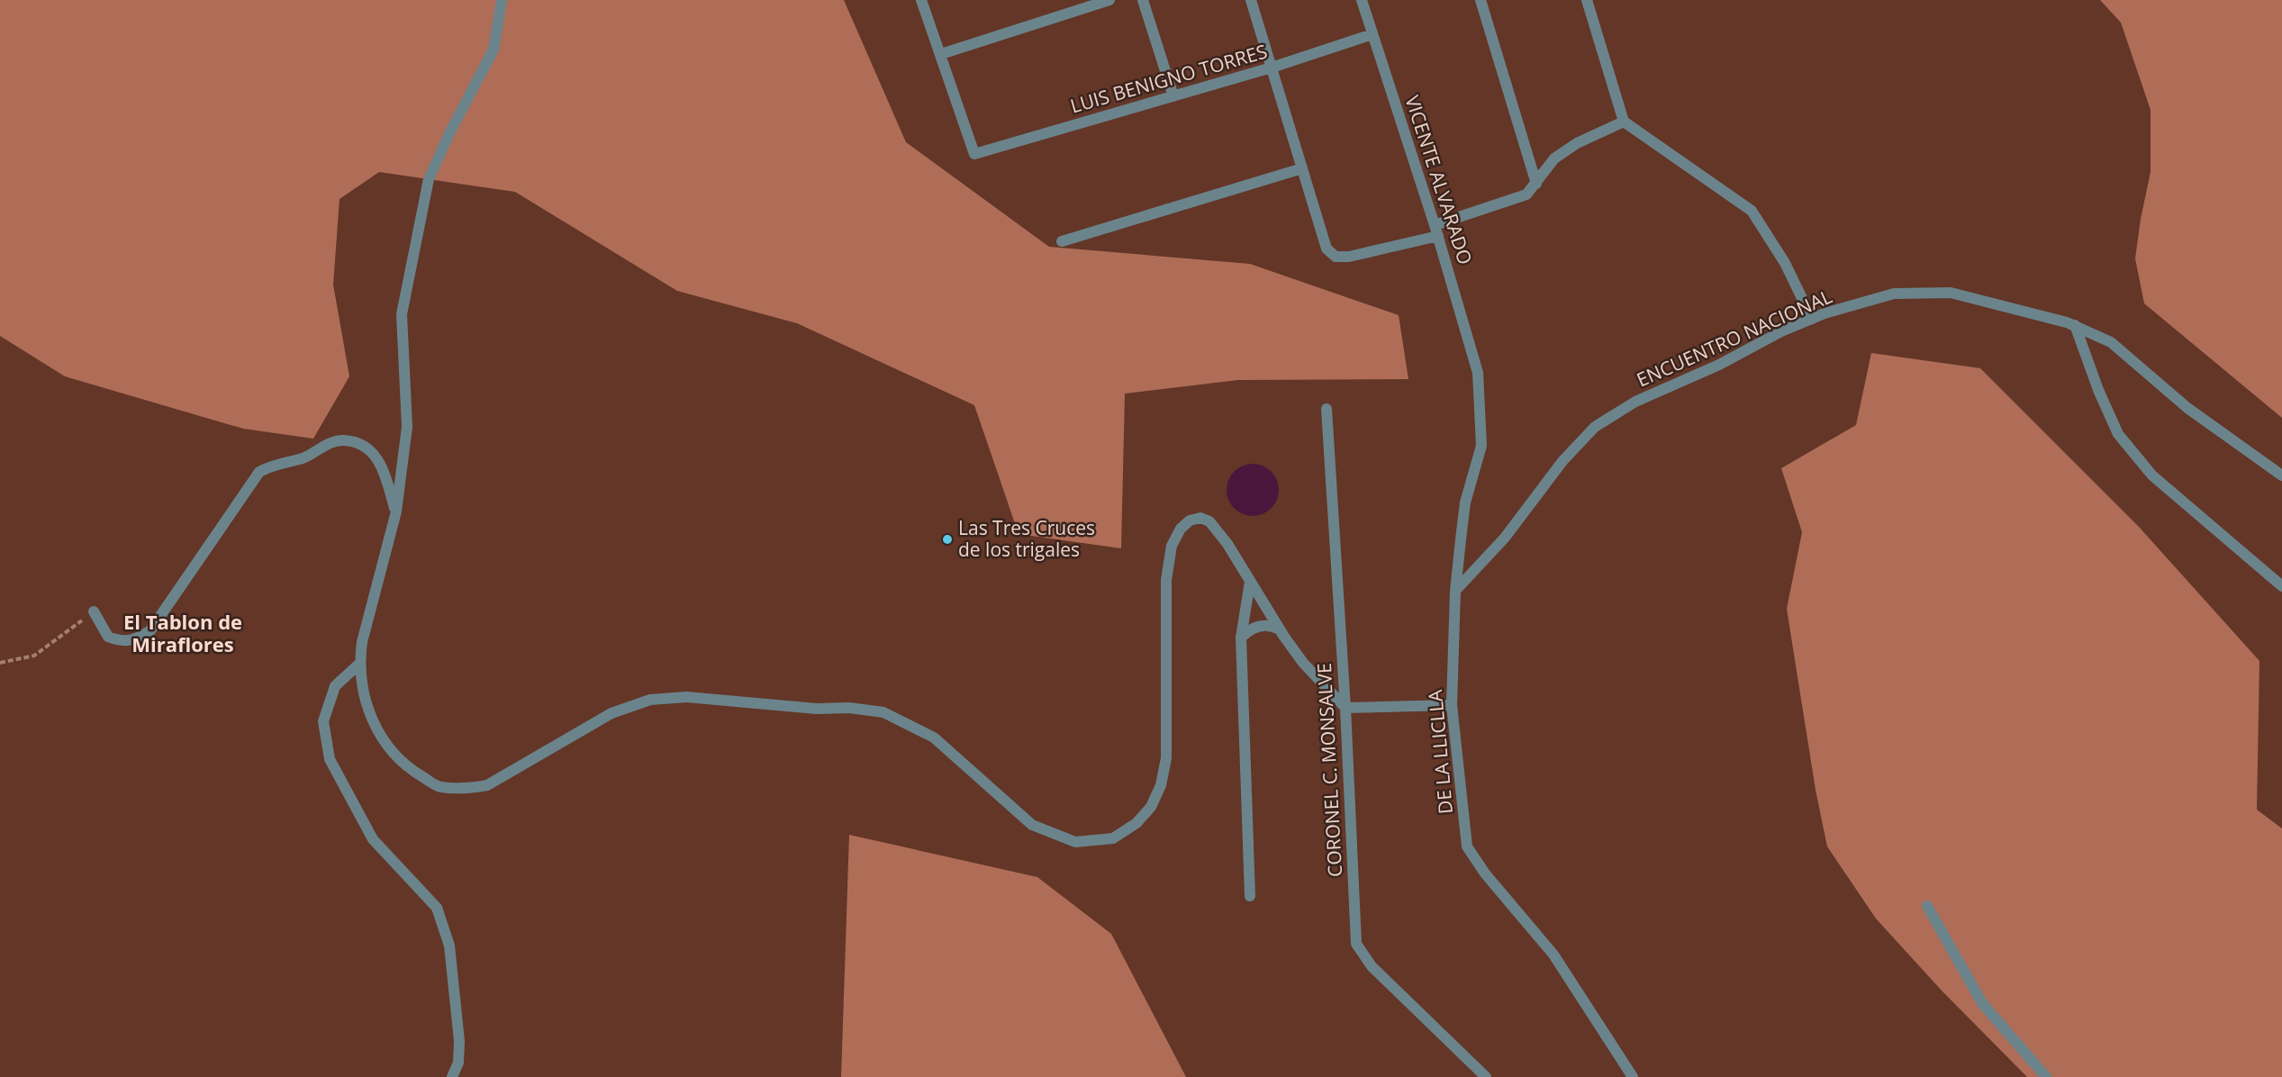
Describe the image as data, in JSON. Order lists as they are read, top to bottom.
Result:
{
  "streets": {
    "street": [
      "LUIS BENIGNO TORRES",
      "VICENTE ALVARADO",
      "ENCUENTRO NACIONAL",
      "DE LA LLICLLA",
      "CORONEL C. MONSALVE"
    ]
  },
  "crossings": [
    ["LUIS BENIGNO TORRES", "VICENTE ALVARADO"],
    ["VICENTE ALVARADO", "DE LA LLICLLA"],
    ["ENCUENTRO NACIONAL", "DE LA LLICLLA"]
  ],
  "districts": ["El Tablon de Miraflores"],
  "places": ["Las Tres Cruces de los trigales"]
}
